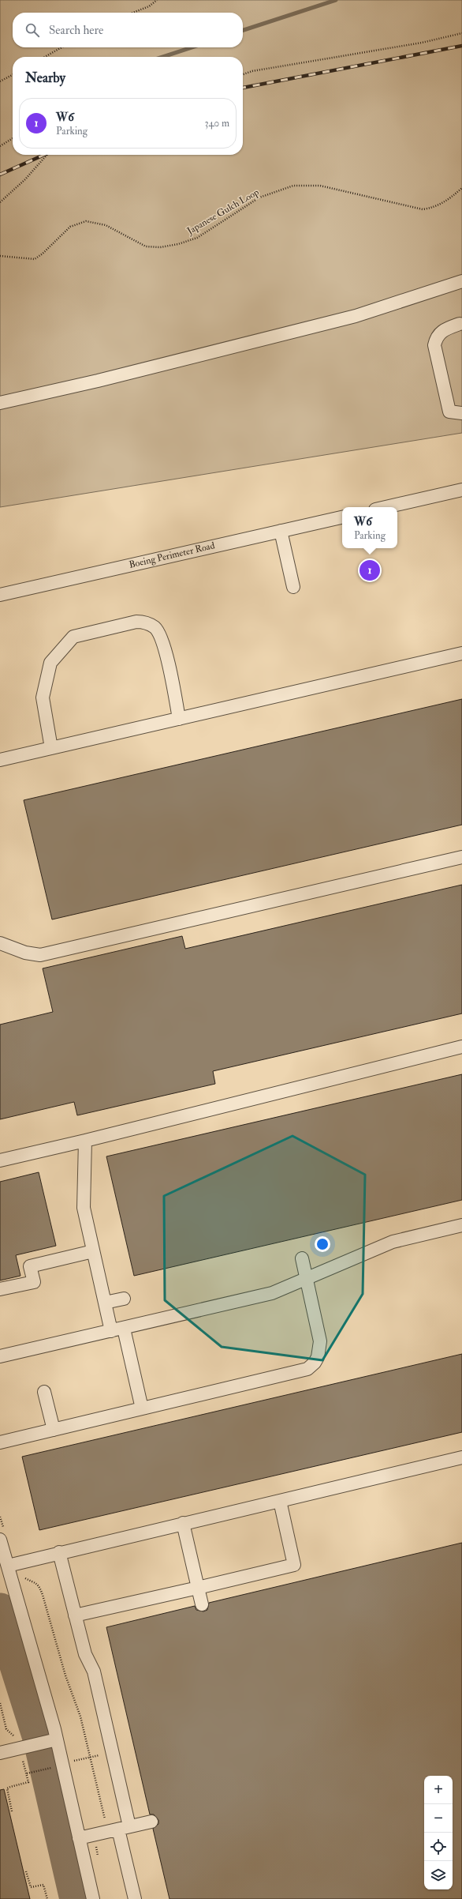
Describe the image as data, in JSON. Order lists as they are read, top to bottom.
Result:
{
  "streets": {
    "lane": ["Boeing Perimeter Road"],
    "path": ["Japanese Gulch Loop"]
  },
  "page": {
    "search": "Search here",
    "heading": "Nearby",
    "list": [
      {
        "mark": "1",
        "name": "W6",
        "note": "Parking",
        "value": "340 m"
      }
    ],
    "popup": ["W6", "Parking"],
    "pins": "1",
    "map_buttons": ["+", "−"]
  }
}
